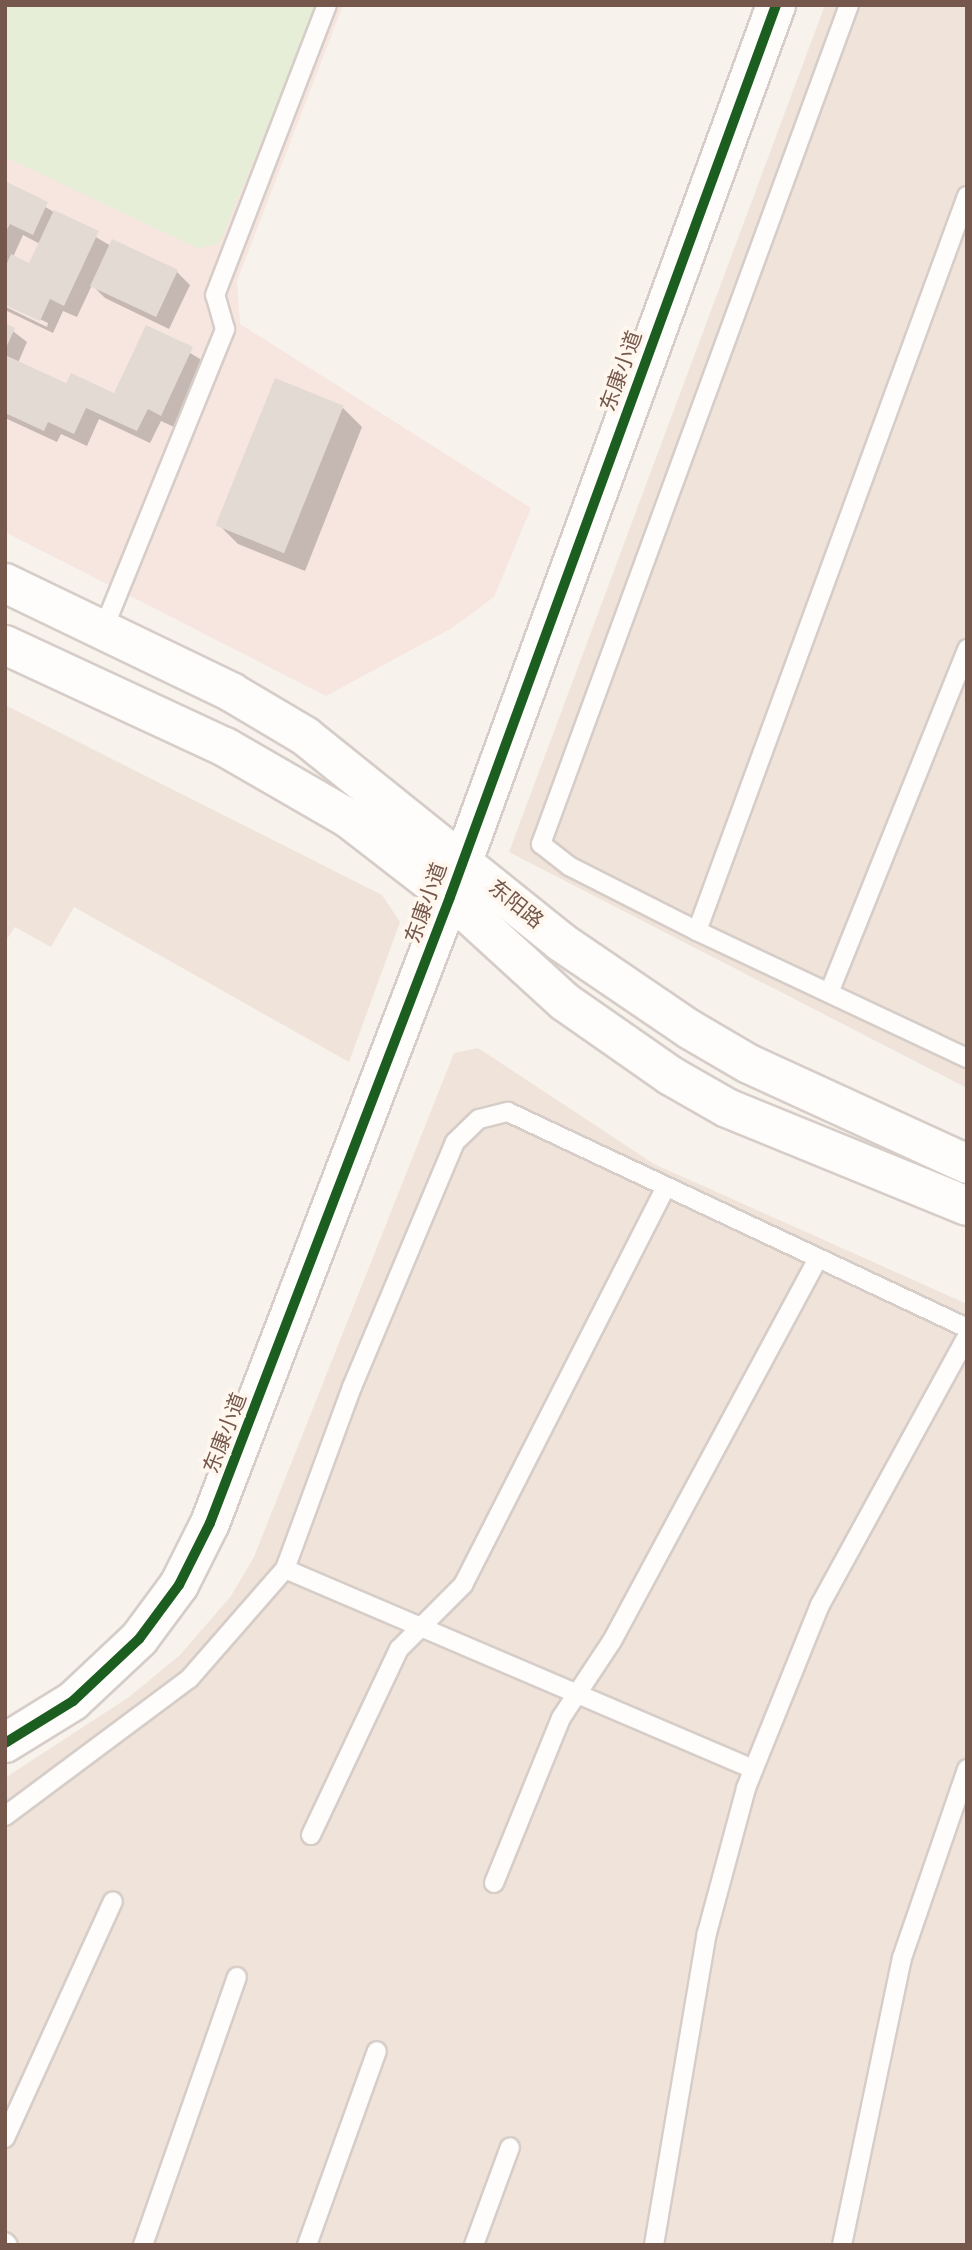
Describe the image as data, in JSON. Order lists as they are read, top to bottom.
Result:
{
  "streets": {
    "main road": ["东康小道", "东阳路"]
  },
  "crossings": [
    ["东康小道", "东阳路"]
  ]
}
